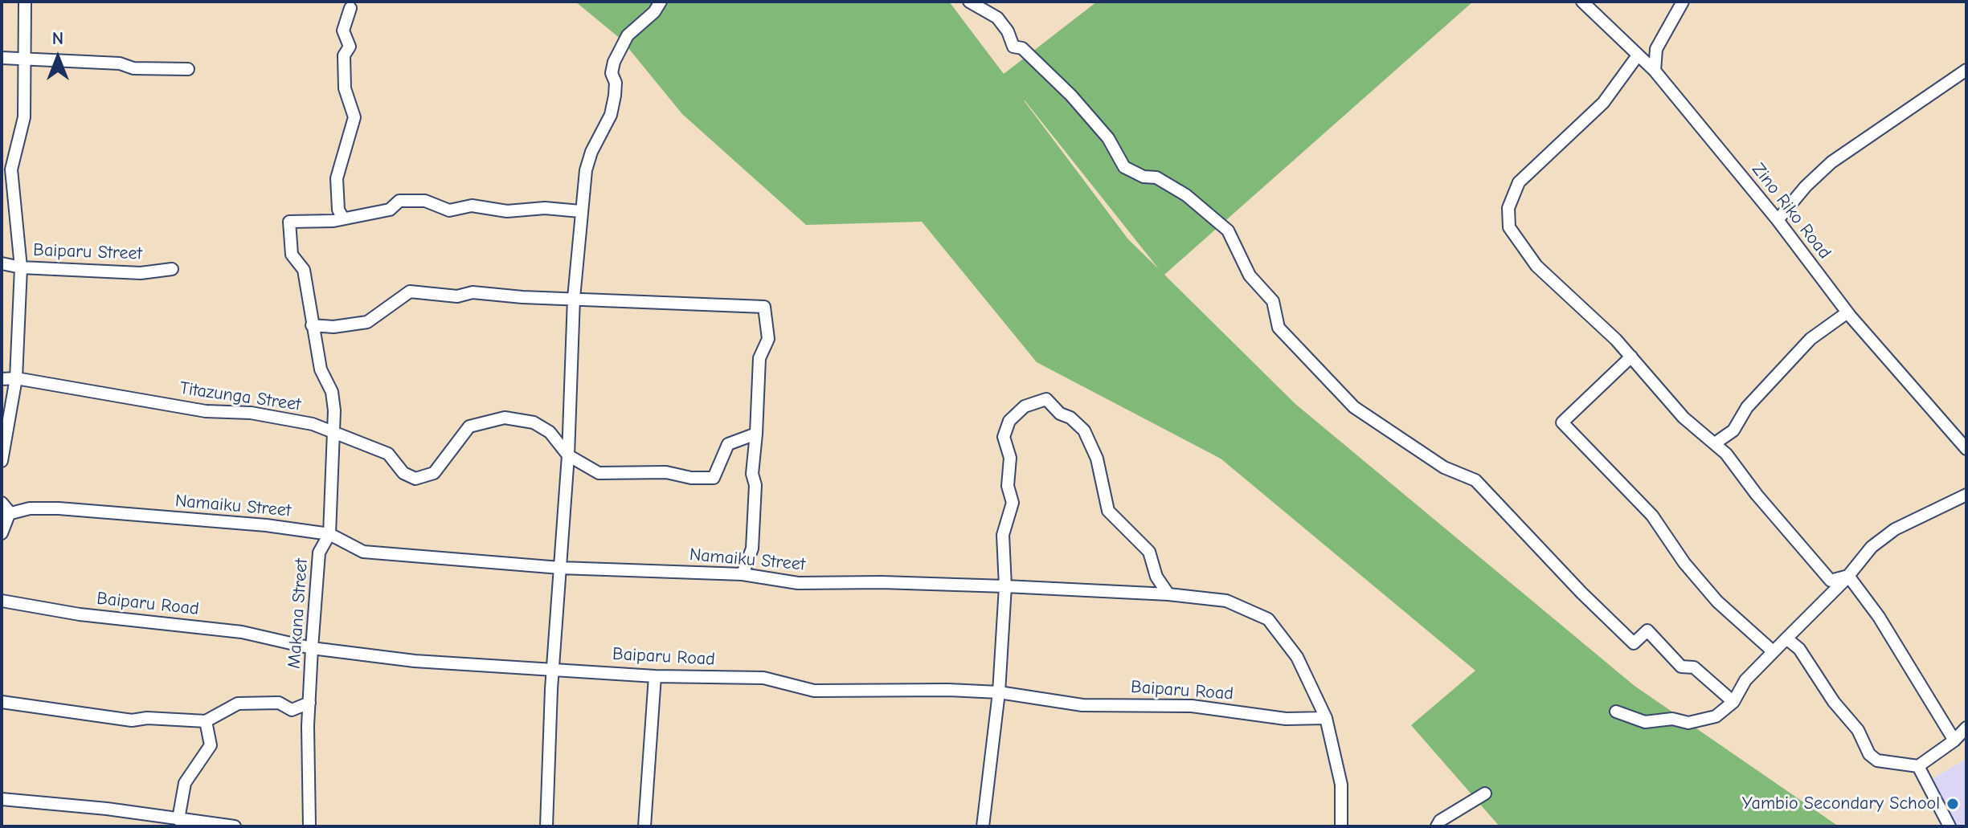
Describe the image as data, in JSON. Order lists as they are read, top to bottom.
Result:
{
  "streets": {
    "street": [
      "Zino Riko Road",
      "Baiparu Street",
      "Titazunga Street",
      "Namaiku Street",
      "Baiparu Road",
      "Makana Street"
    ]
  },
  "crossings": [
    ["Titazunga Street", "Makana Street"],
    ["Namaiku Street", "Baiparu Road"],
    ["Namaiku Street", "Makana Street"],
    ["Baiparu Road", "Makana Street"]
  ],
  "places": ["Yambio Secondary School"],
  "north": "top"
}
